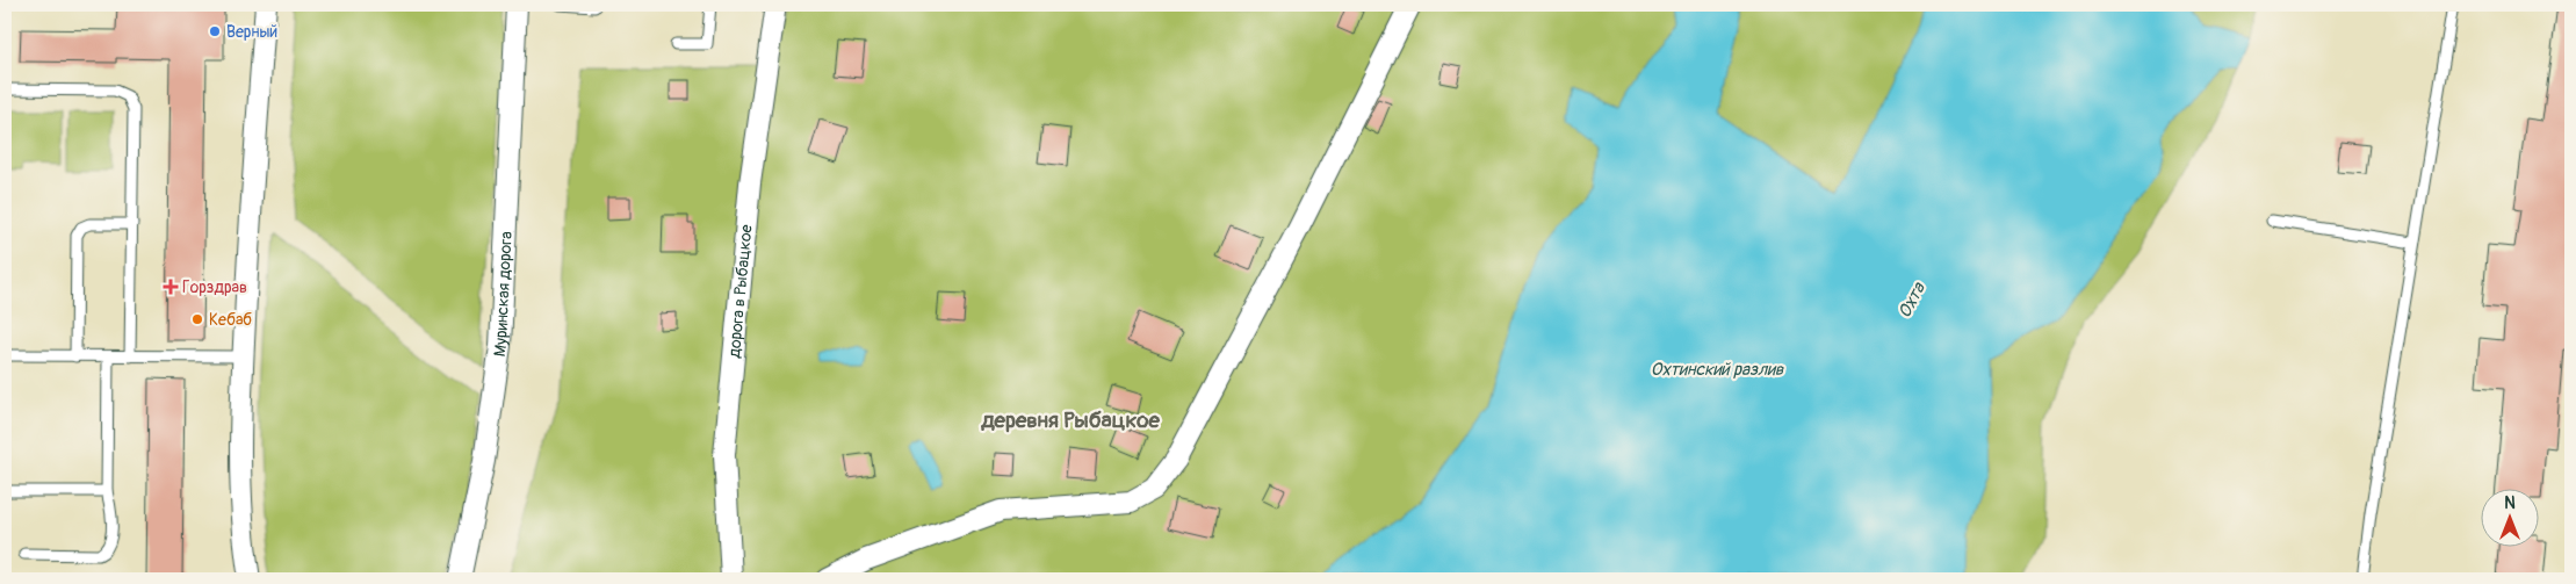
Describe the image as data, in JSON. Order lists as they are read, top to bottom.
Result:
{
  "streets": {
    "street": ["дорога в Рыбацкое", "Муринская дорога"]
  },
  "districts": ["деревня Рыбацкое"],
  "water": ["Охта", "Охтинский разлив"],
  "places": {
    "other": ["Верный", "Кебаб"],
    "health": ["Горздрав"]
  },
  "north": "top"
}
